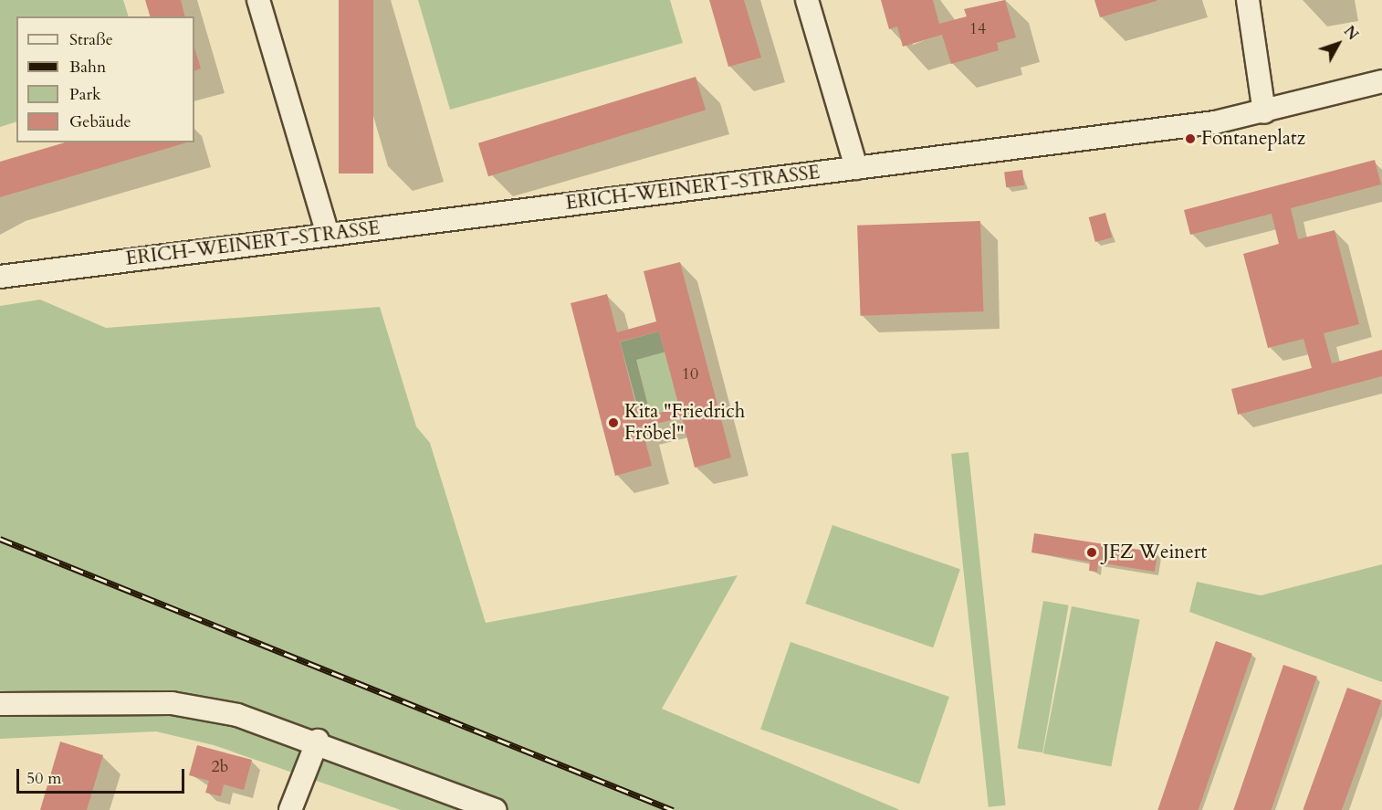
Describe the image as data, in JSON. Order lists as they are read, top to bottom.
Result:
{
  "streets": {
    "street": ["ERICH-WEINERT-STRASSE"]
  },
  "places": ["Fontaneplatz", "Kita \"Friedrich Fröbel\"", "JFZ Weinert"],
  "house_numbers": ["14", "10", "2b"],
  "legend": [
    "Straße",
    "Bahn",
    "Park",
    "Gebäude"
  ],
  "scale_bar": "50 m",
  "north": "top right"
}
